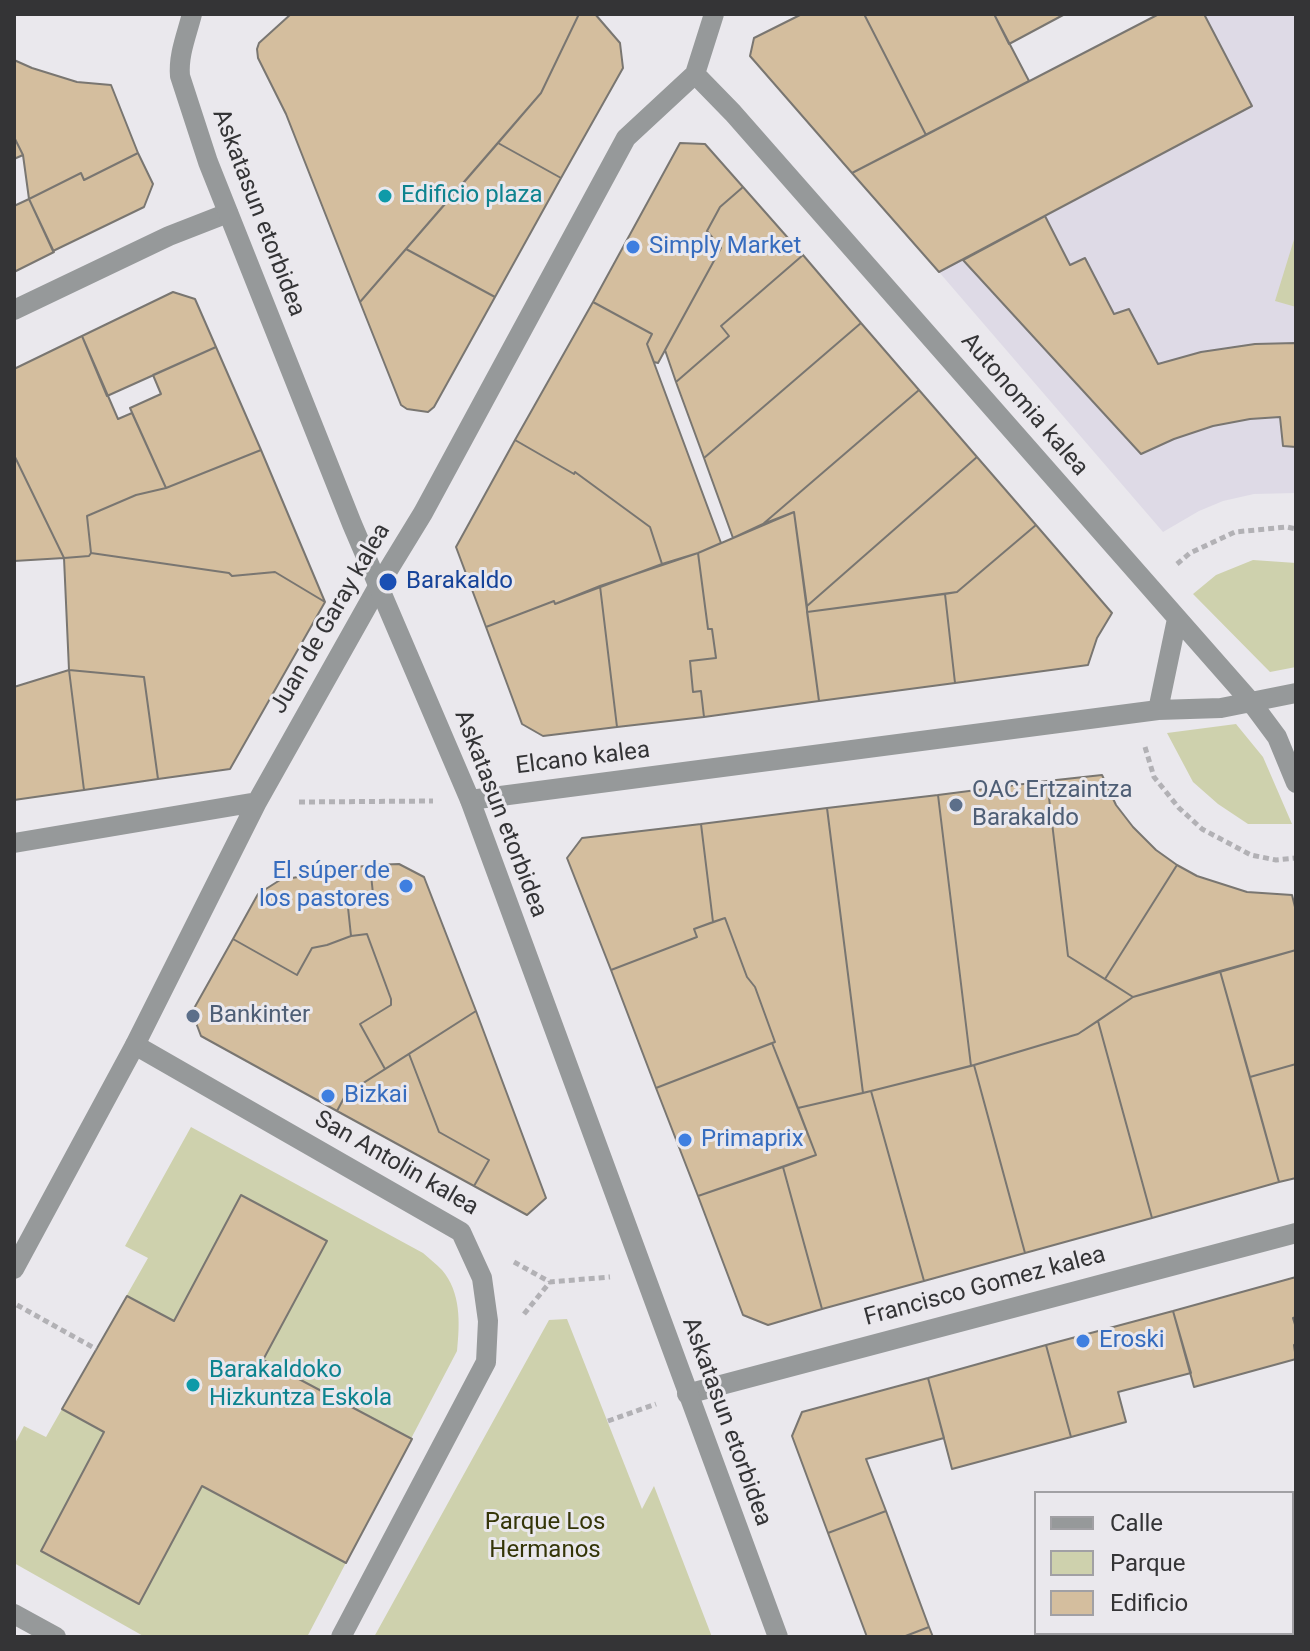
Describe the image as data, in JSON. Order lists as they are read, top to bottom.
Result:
{
  "streets": {
    "street": [
      "Askatasun etorbidea",
      "Autonomia kalea",
      "Juan de Garay kalea",
      "Elcano kalea",
      "San Antolin kalea",
      "Francisco Gomez kalea"
    ]
  },
  "crossings": [
    ["Askatasun etorbidea", "Juan de Garay kalea"],
    ["Askatasun etorbidea", "Elcano kalea"],
    ["Askatasun etorbidea", "San Antolin kalea"],
    ["Askatasun etorbidea", "Francisco Gomez kalea"],
    ["Autonomia kalea", "Juan de Garay kalea"],
    ["Autonomia kalea", "Elcano kalea"],
    ["Juan de Garay kalea", "San Antolin kalea"]
  ],
  "parks": ["Parque Los Hermanos"],
  "places": [
    "Edificio plaza",
    "Simply Market",
    "Barakaldo",
    "OAC Ertzaintza Barakaldo",
    "El súper de los pastores",
    "Bankinter",
    "Bizkai",
    "Primaprix",
    "Eroski",
    "Barakaldoko Hizkuntza Eskola"
  ],
  "legend": ["Calle", "Parque", "Edificio"]
}
